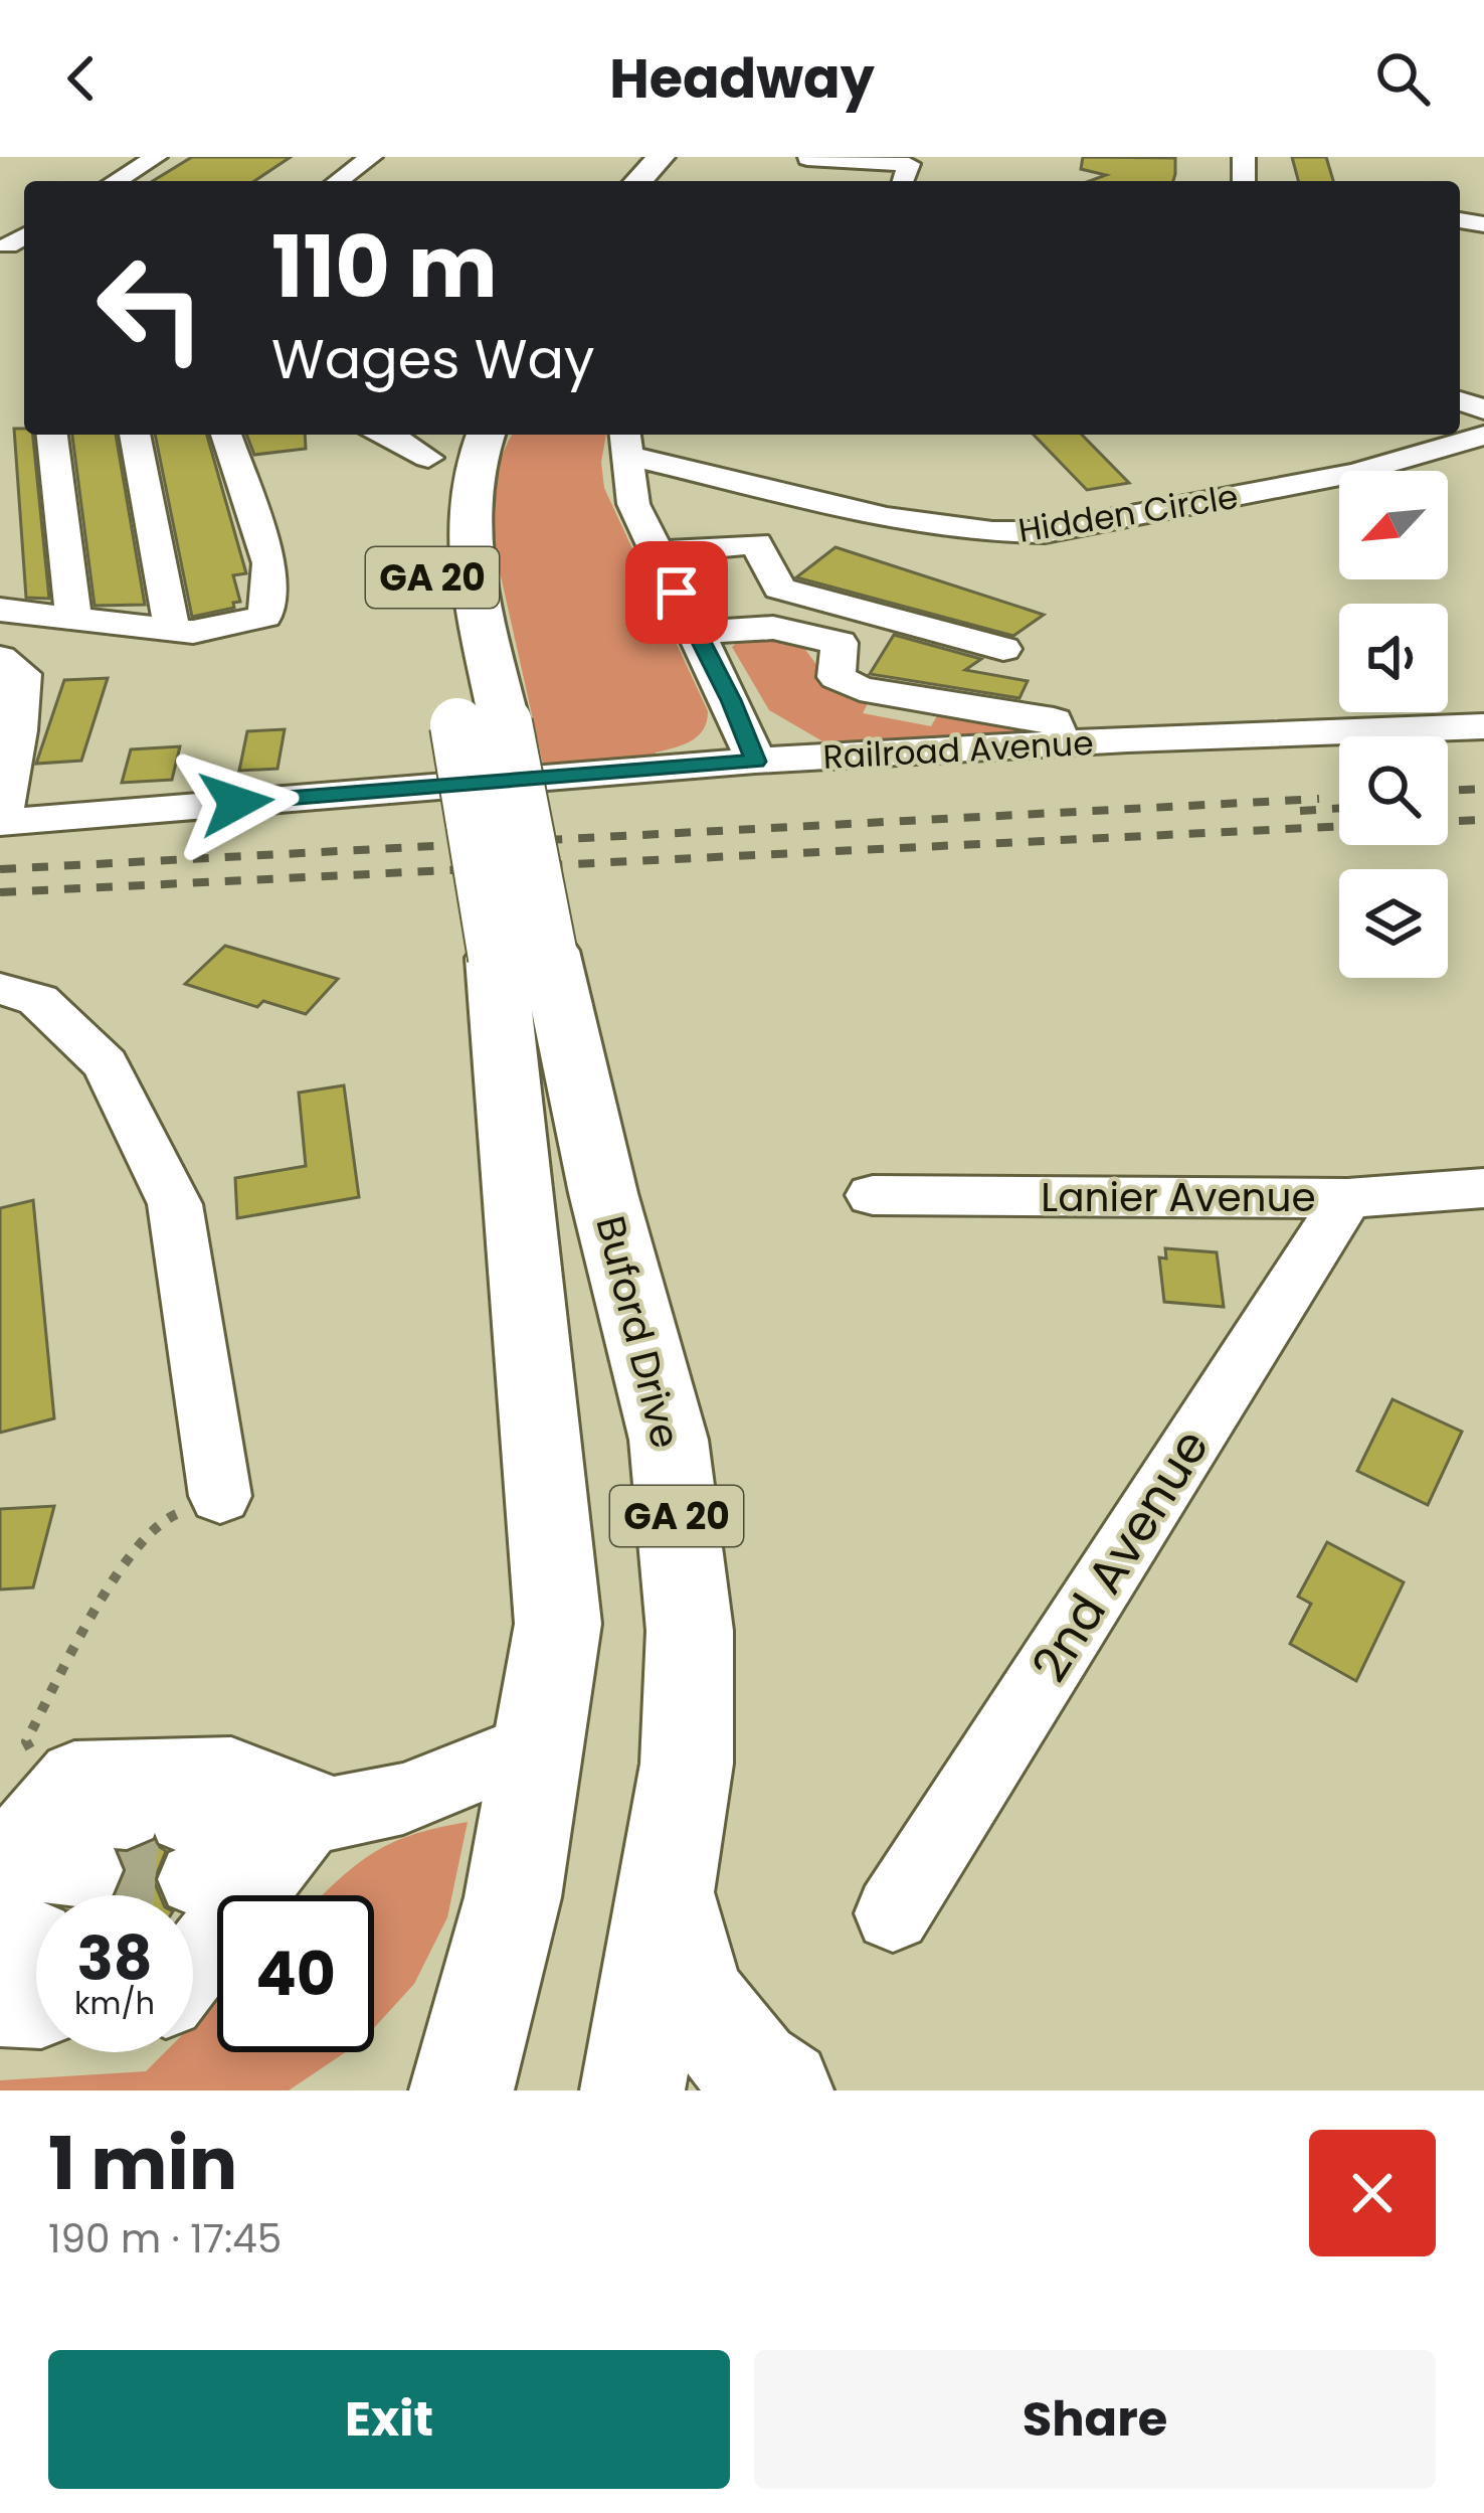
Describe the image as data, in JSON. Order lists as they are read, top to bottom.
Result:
{
  "streets": {
    "highway": ["GA 20", "Buford Drive"],
    "street": [
      "Hidden Circle",
      "Railroad Avenue",
      "Lanier Avenue",
      "2nd Avenue"
    ]
  },
  "crossings": [
    ["GA 20", "Buford Drive"],
    ["Lanier Avenue", "2nd Avenue"]
  ],
  "north": "bottom left",
  "page": {
    "header": "Headway",
    "turn": ["110 m", "Wages Way"],
    "speed": "38 km/h",
    "limit": "40",
    "heading": ["1 min", "190 m · 17:45"],
    "buttons": ["Exit", "Share"]
  }
}
